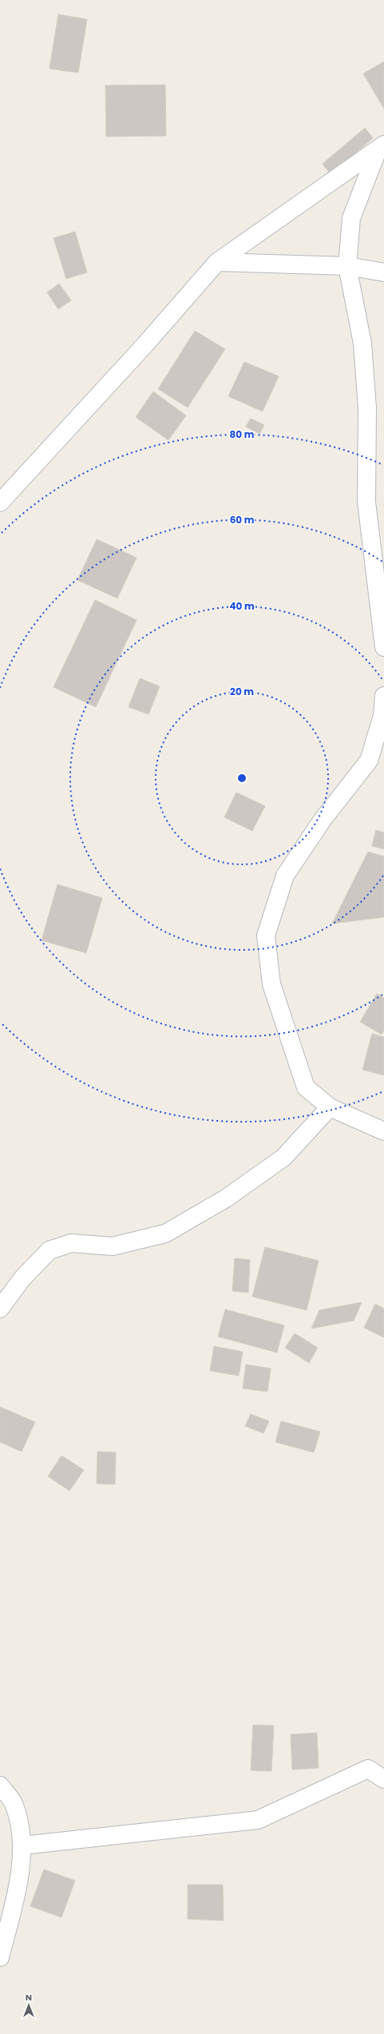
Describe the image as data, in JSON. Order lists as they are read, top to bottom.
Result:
{
  "north": "top",
  "rings": [
    "80 m",
    "60 m",
    "40 m",
    "20 m"
  ]
}
